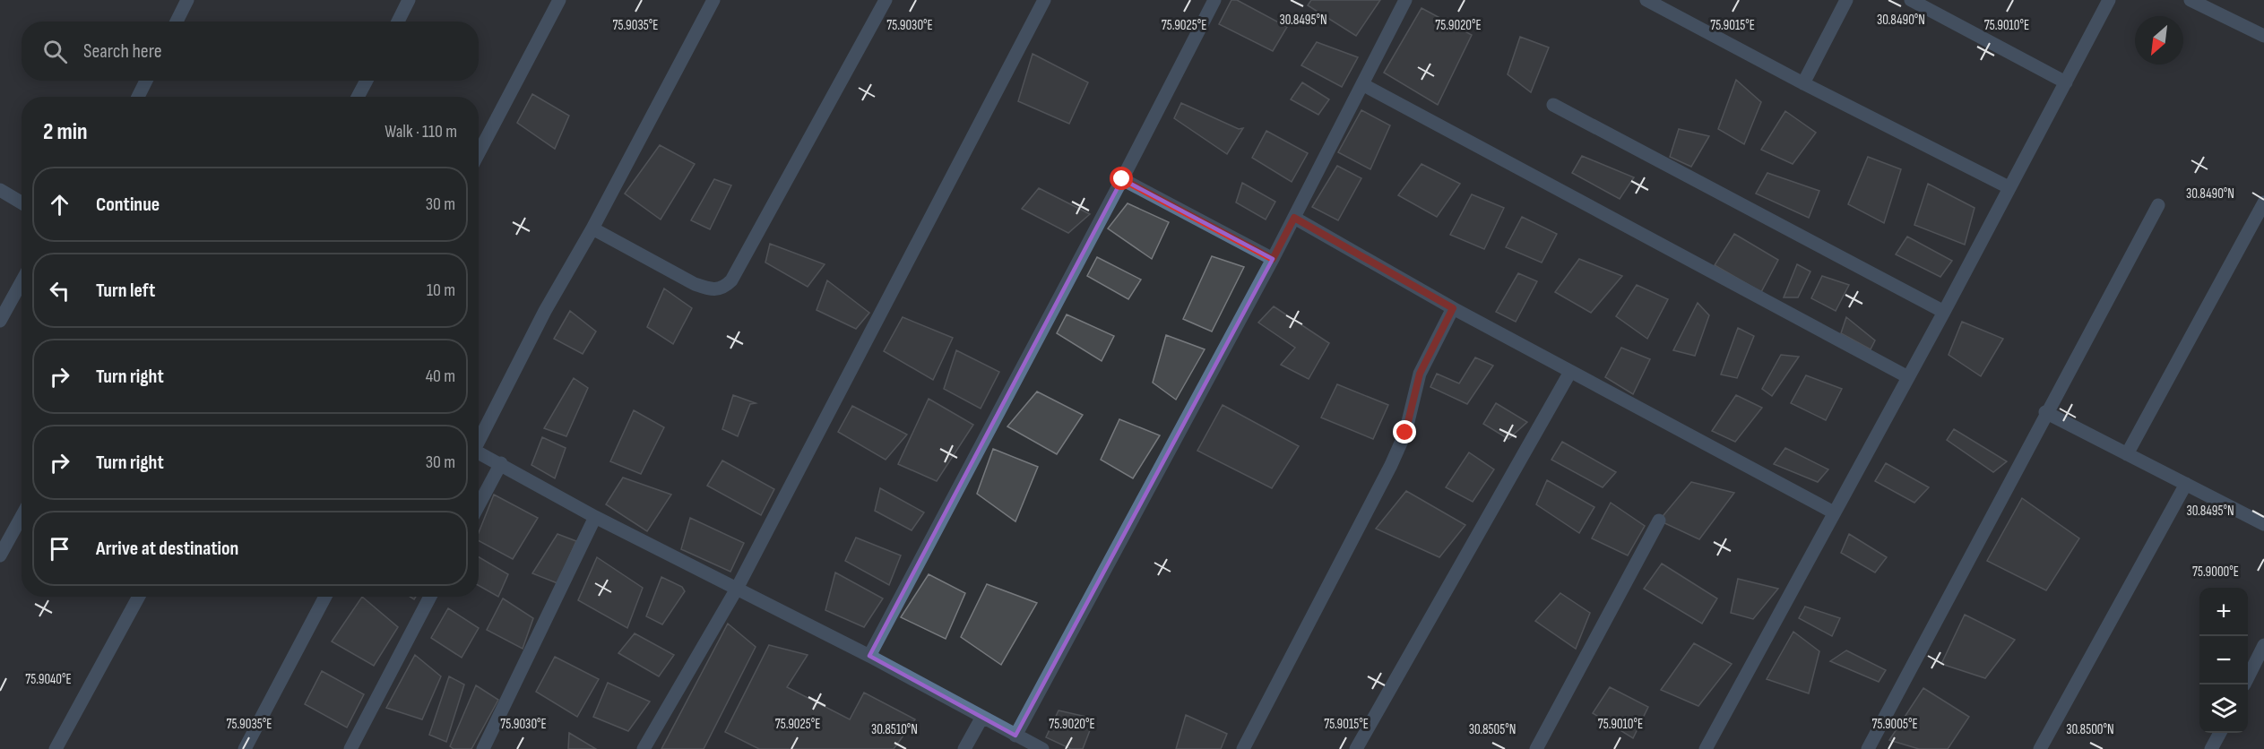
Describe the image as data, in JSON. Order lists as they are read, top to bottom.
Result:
{
  "north": "bottom left",
  "page": {
    "search": "Search here",
    "heading": ["2 min", "Walk · 110 m"],
    "list": [
      ["Continue", "30 m"],
      ["Turn left", "10 m"],
      ["Turn right", "40 m"],
      ["Turn right", "30 m"],
      "Arrive at destination"
    ],
    "map_buttons": ["+", "−"]
  },
  "coordinates": [
    "30.8495°N",
    "30.8490°N",
    "75.9035°E",
    "75.9030°E",
    "75.9025°E",
    "75.9020°E",
    "75.9015°E",
    "75.9010°E",
    "75.9000°E",
    "75.9040°E",
    "75.9005°E",
    "30.8510°N",
    "30.8505°N",
    "30.8500°N"
  ]
}
